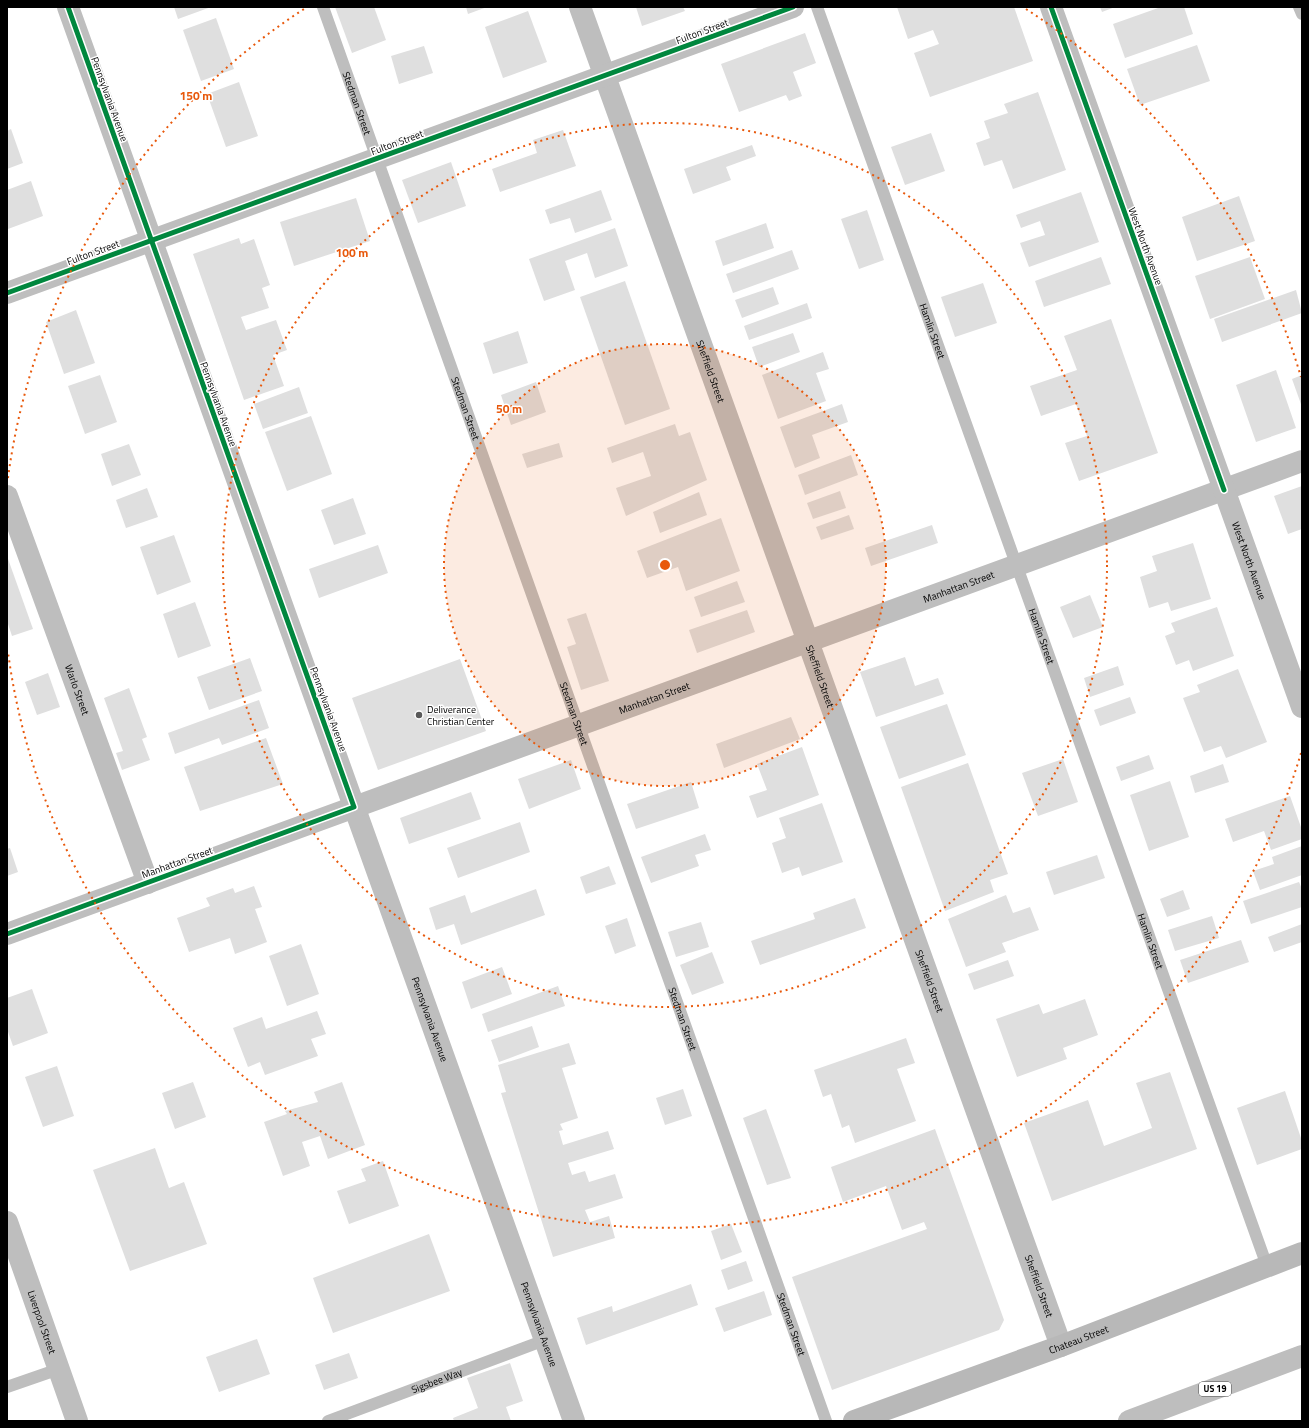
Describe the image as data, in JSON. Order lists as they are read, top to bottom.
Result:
{
  "streets": {
    "main road": [
      "Fulton Street",
      "Pennsylvania Avenue",
      "West North Avenue",
      "Sheffield Street",
      "Manhattan Street",
      "Warlo Street",
      "Liverpool Street",
      "Chateau Street",
      "US 19"
    ],
    "lane": ["Stedman Street", "Hamlin Street", "Sigsbee Way"]
  },
  "crossings": [
    ["Fulton Street", "Pennsylvania Avenue"],
    ["Fulton Street", "Stedman Street"],
    ["Fulton Street", "Sheffield Street"],
    ["Pennsylvania Avenue", "Manhattan Street"],
    ["Pennsylvania Avenue", "Sigsbee Way"],
    ["Stedman Street", "Manhattan Street"],
    ["West North Avenue", "Manhattan Street"],
    ["Hamlin Street", "Manhattan Street"],
    ["Hamlin Street", "Chateau Street"],
    ["Sheffield Street", "Manhattan Street"],
    ["Sheffield Street", "Chateau Street"],
    ["Manhattan Street", "Warlo Street"]
  ],
  "places": ["Deliverance Christian Center"],
  "rings": ["150 m", "100 m", "50 m"]
}
